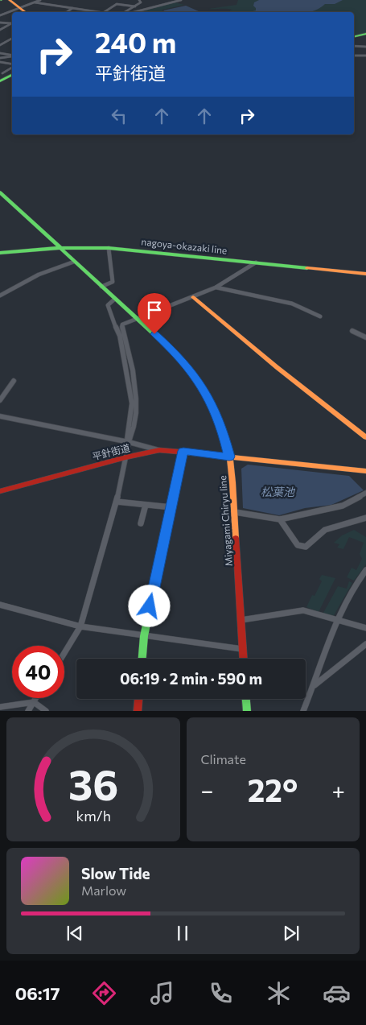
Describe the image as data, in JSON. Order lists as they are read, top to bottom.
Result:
{
  "streets": {
    "street": ["nagoya-okazaki line", "平針街道", "Miyagami Chiryu line"]
  },
  "crossings": [
    ["nagoya-okazaki line", "Miyagami Chiryu line"],
    ["平針街道", "Miyagami Chiryu line"]
  ],
  "water": ["松葉池"],
  "page": {
    "turn": ["240 m", "平針街道"],
    "limit": "40",
    "trip": "06:19 · 2 min · 590 m",
    "tile": "Climate",
    "heat": ["−", "22°", "+"],
    "song": ["Slow Tide", "Marlow"],
    "tabs": "06:17",
    "gauge": ["36", "km/h"]
  }
}
